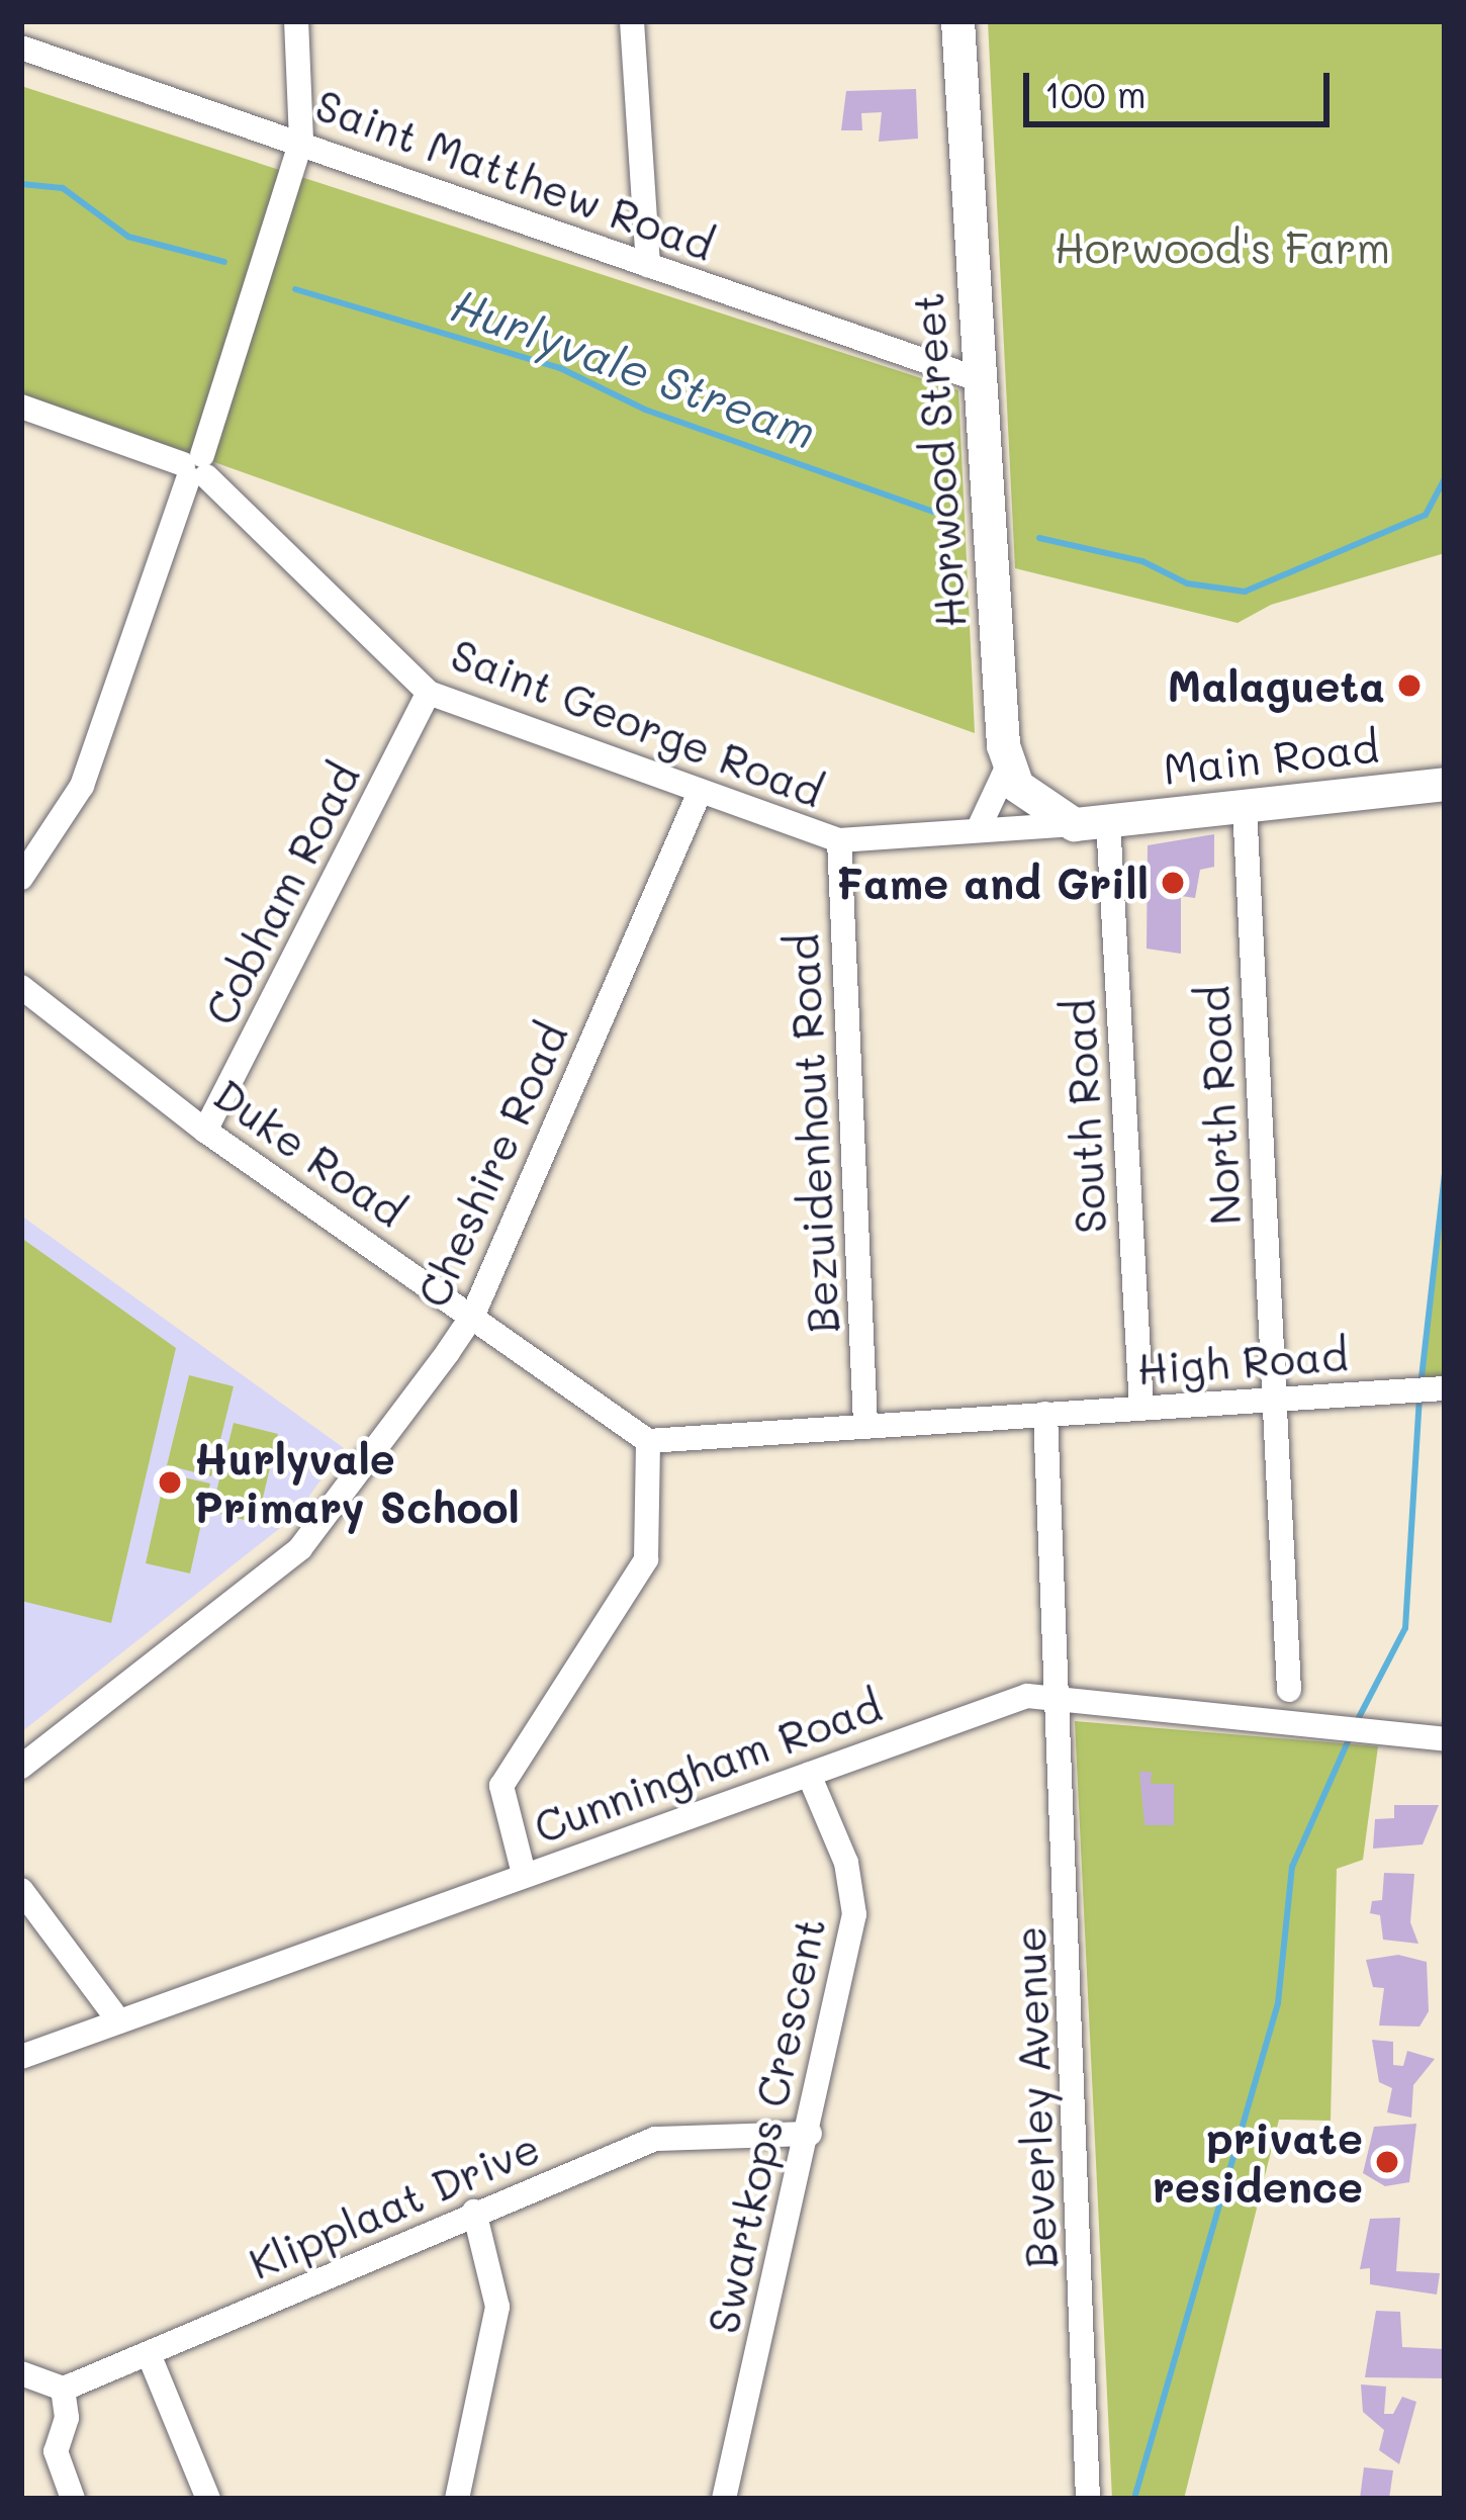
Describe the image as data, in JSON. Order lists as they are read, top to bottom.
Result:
{
  "streets": {
    "main road": ["Horwood Street", "Main Road"],
    "street": [
      "Saint Matthew Road",
      "Saint George Road",
      "Cobham Road",
      "North Road",
      "South Road",
      "Bezuidenhout Road",
      "Duke Road",
      "Cheshire Road",
      "High Road",
      "Cunningham Road",
      "Beverley Avenue",
      "Swartkops Crescent",
      "Klipplaat Drive"
    ]
  },
  "crossings": [
    ["Saint Matthew Road", "Horwood Street"],
    ["Saint George Road", "Main Road"],
    ["Saint George Road", "Cobham Road"],
    ["Saint George Road", "South Road"],
    ["Saint George Road", "Bezuidenhout Road"],
    ["Saint George Road", "Cheshire Road"],
    ["Main Road", "North Road"],
    ["Main Road", "South Road"],
    ["Cobham Road", "Duke Road"],
    ["North Road", "High Road"],
    ["South Road", "High Road"],
    ["Duke Road", "Cheshire Road"],
    ["High Road", "Beverley Avenue"],
    ["Cunningham Road", "Beverley Avenue"],
    ["Cunningham Road", "Swartkops Crescent"],
    ["Swartkops Crescent", "Klipplaat Drive"]
  ],
  "water": ["Hurlyvale Stream"],
  "parks": ["Horwood's Farm"],
  "places": [
    "Malagueta",
    "Fame and Grill",
    "Hurlyvale Primary School",
    "private residence"
  ],
  "scale_bar": "100 m"
}
